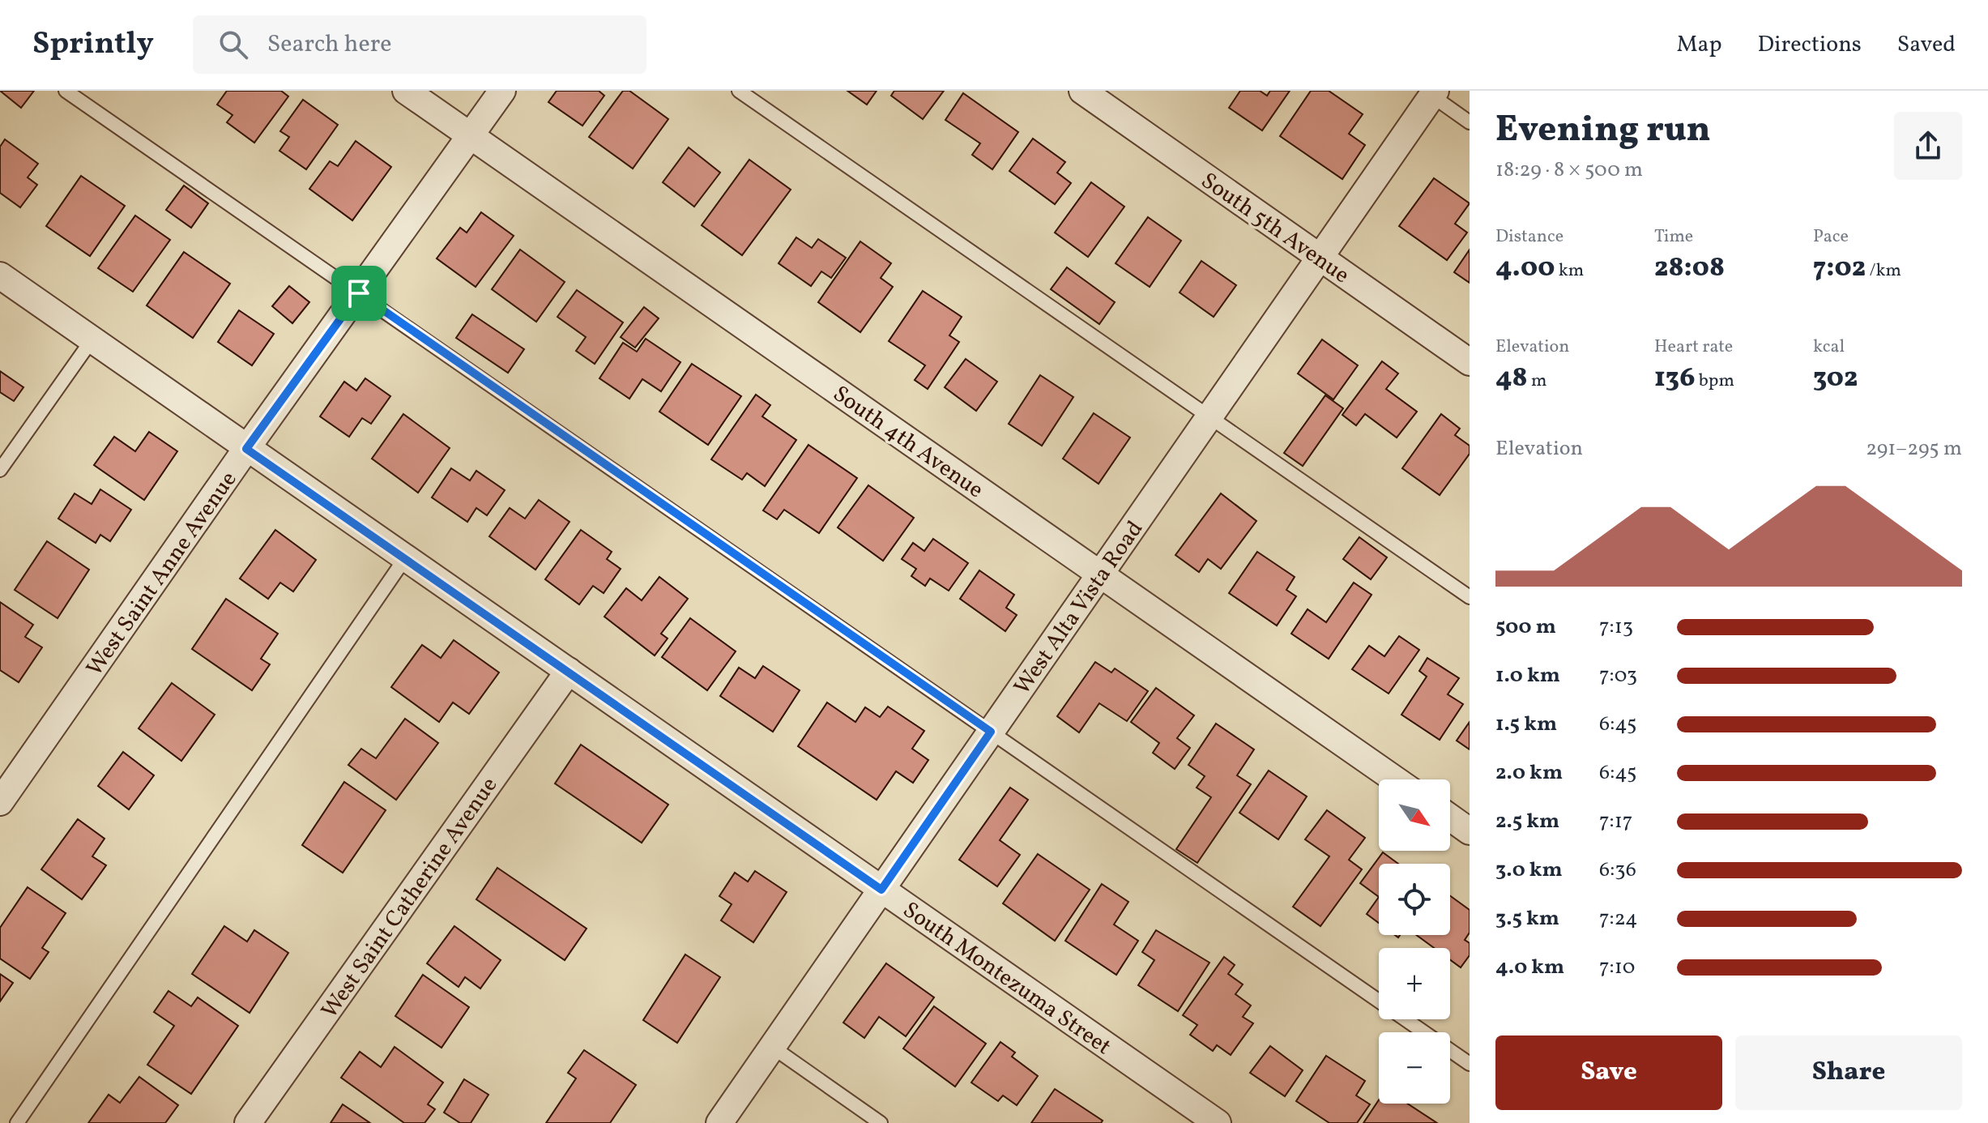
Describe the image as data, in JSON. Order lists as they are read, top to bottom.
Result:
{
  "streets": {
    "street": [
      "South 5th Avenue",
      "South 4th Avenue",
      "West Saint Anne Avenue",
      "West Alta Vista Road",
      "West Saint Catherine Avenue",
      "South Montezuma Street"
    ]
  },
  "crossings": [
    ["South 5th Avenue", "West Alta Vista Road"],
    ["South 4th Avenue", "West Saint Anne Avenue"],
    ["South 4th Avenue", "West Alta Vista Road"],
    ["West Saint Anne Avenue", "South Montezuma Street"],
    ["West Alta Vista Road", "South Montezuma Street"],
    ["West Saint Catherine Avenue", "South Montezuma Street"]
  ],
  "north": "bottom right",
  "page": {
    "header": "Sprintly",
    "search": "Search here",
    "nav": ["Map", "Directions", "Saved"],
    "heading": ["Evening run", "18:29 · 8 × 500 m"],
    "stats": [
      ["Distance", "4.00 km"],
      ["Time", "28:08"],
      ["Pace", "7:02 /km"],
      ["Elevation", "48 m"],
      ["Heart rate", "136 bpm"],
      ["kcal", "302"]
    ],
    "chart": ["Elevation", "291–295 m"],
    "list": [
      {
        "name": "500 m",
        "note": "7:13"
      },
      {
        "name": "1.0 km",
        "note": "7:03"
      },
      {
        "name": "1.5 km",
        "note": "6:45"
      },
      {
        "name": "2.0 km",
        "note": "6:45"
      },
      {
        "name": "2.5 km",
        "note": "7:17"
      },
      {
        "name": "3.0 km",
        "note": "6:36"
      },
      {
        "name": "3.5 km",
        "note": "7:24"
      },
      {
        "name": "4.0 km",
        "note": "7:10"
      }
    ],
    "map_buttons": ["+", "−"],
    "buttons": ["Save", "Share"]
  }
}
